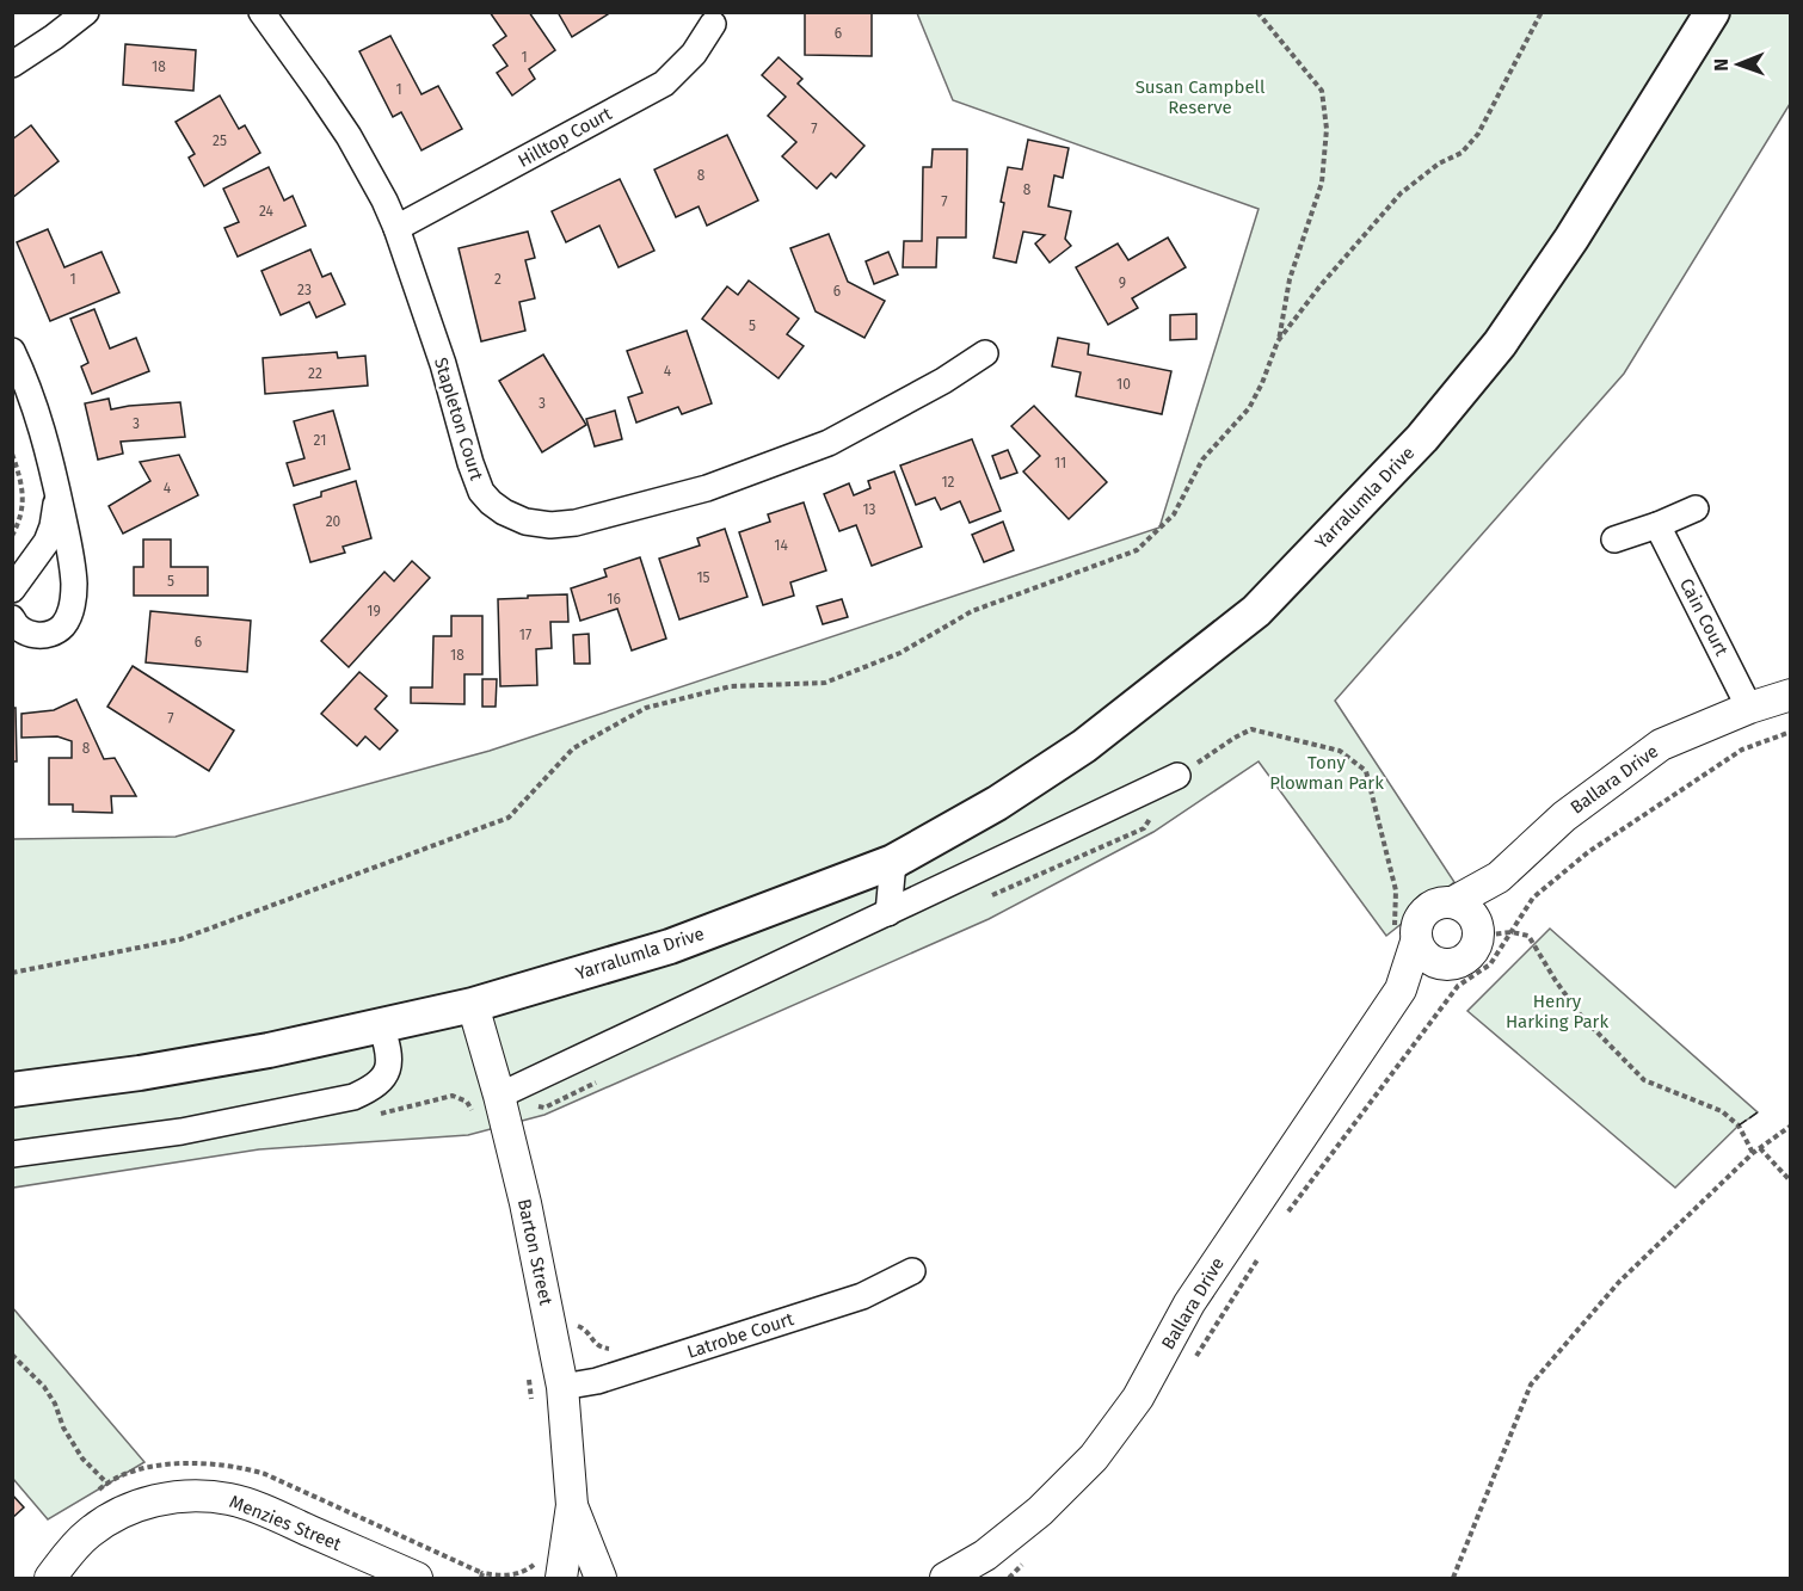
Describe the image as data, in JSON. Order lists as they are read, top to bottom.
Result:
{
  "streets": {
    "main road": ["Yarralumla Drive"],
    "street": [
      "Hilltop Court",
      "Stapleton Court",
      "Cain Court",
      "Ballara Drive",
      "Barton Street",
      "Latrobe Court",
      "Menzies Street"
    ]
  },
  "crossings": [
    ["Hilltop Court", "Stapleton Court"],
    ["Yarralumla Drive", "Barton Street"],
    ["Cain Court", "Ballara Drive"],
    ["Barton Street", "Latrobe Court"]
  ],
  "parks": ["Susan Campbell Reserve", "Tony Plowman Park", "Henry Harking Park"],
  "house_numbers": [
    "6",
    "1",
    "18",
    "1",
    "7",
    "25",
    "8",
    "8",
    "7",
    "24",
    "1",
    "2",
    "9",
    "23",
    "6",
    "5",
    "4",
    "22",
    "10",
    "3",
    "3",
    "21",
    "11",
    "12",
    "4",
    "13",
    "20",
    "14",
    "15",
    "5",
    "16",
    "19",
    "17",
    "6",
    "18",
    "7",
    "8"
  ],
  "north": "left"
}
